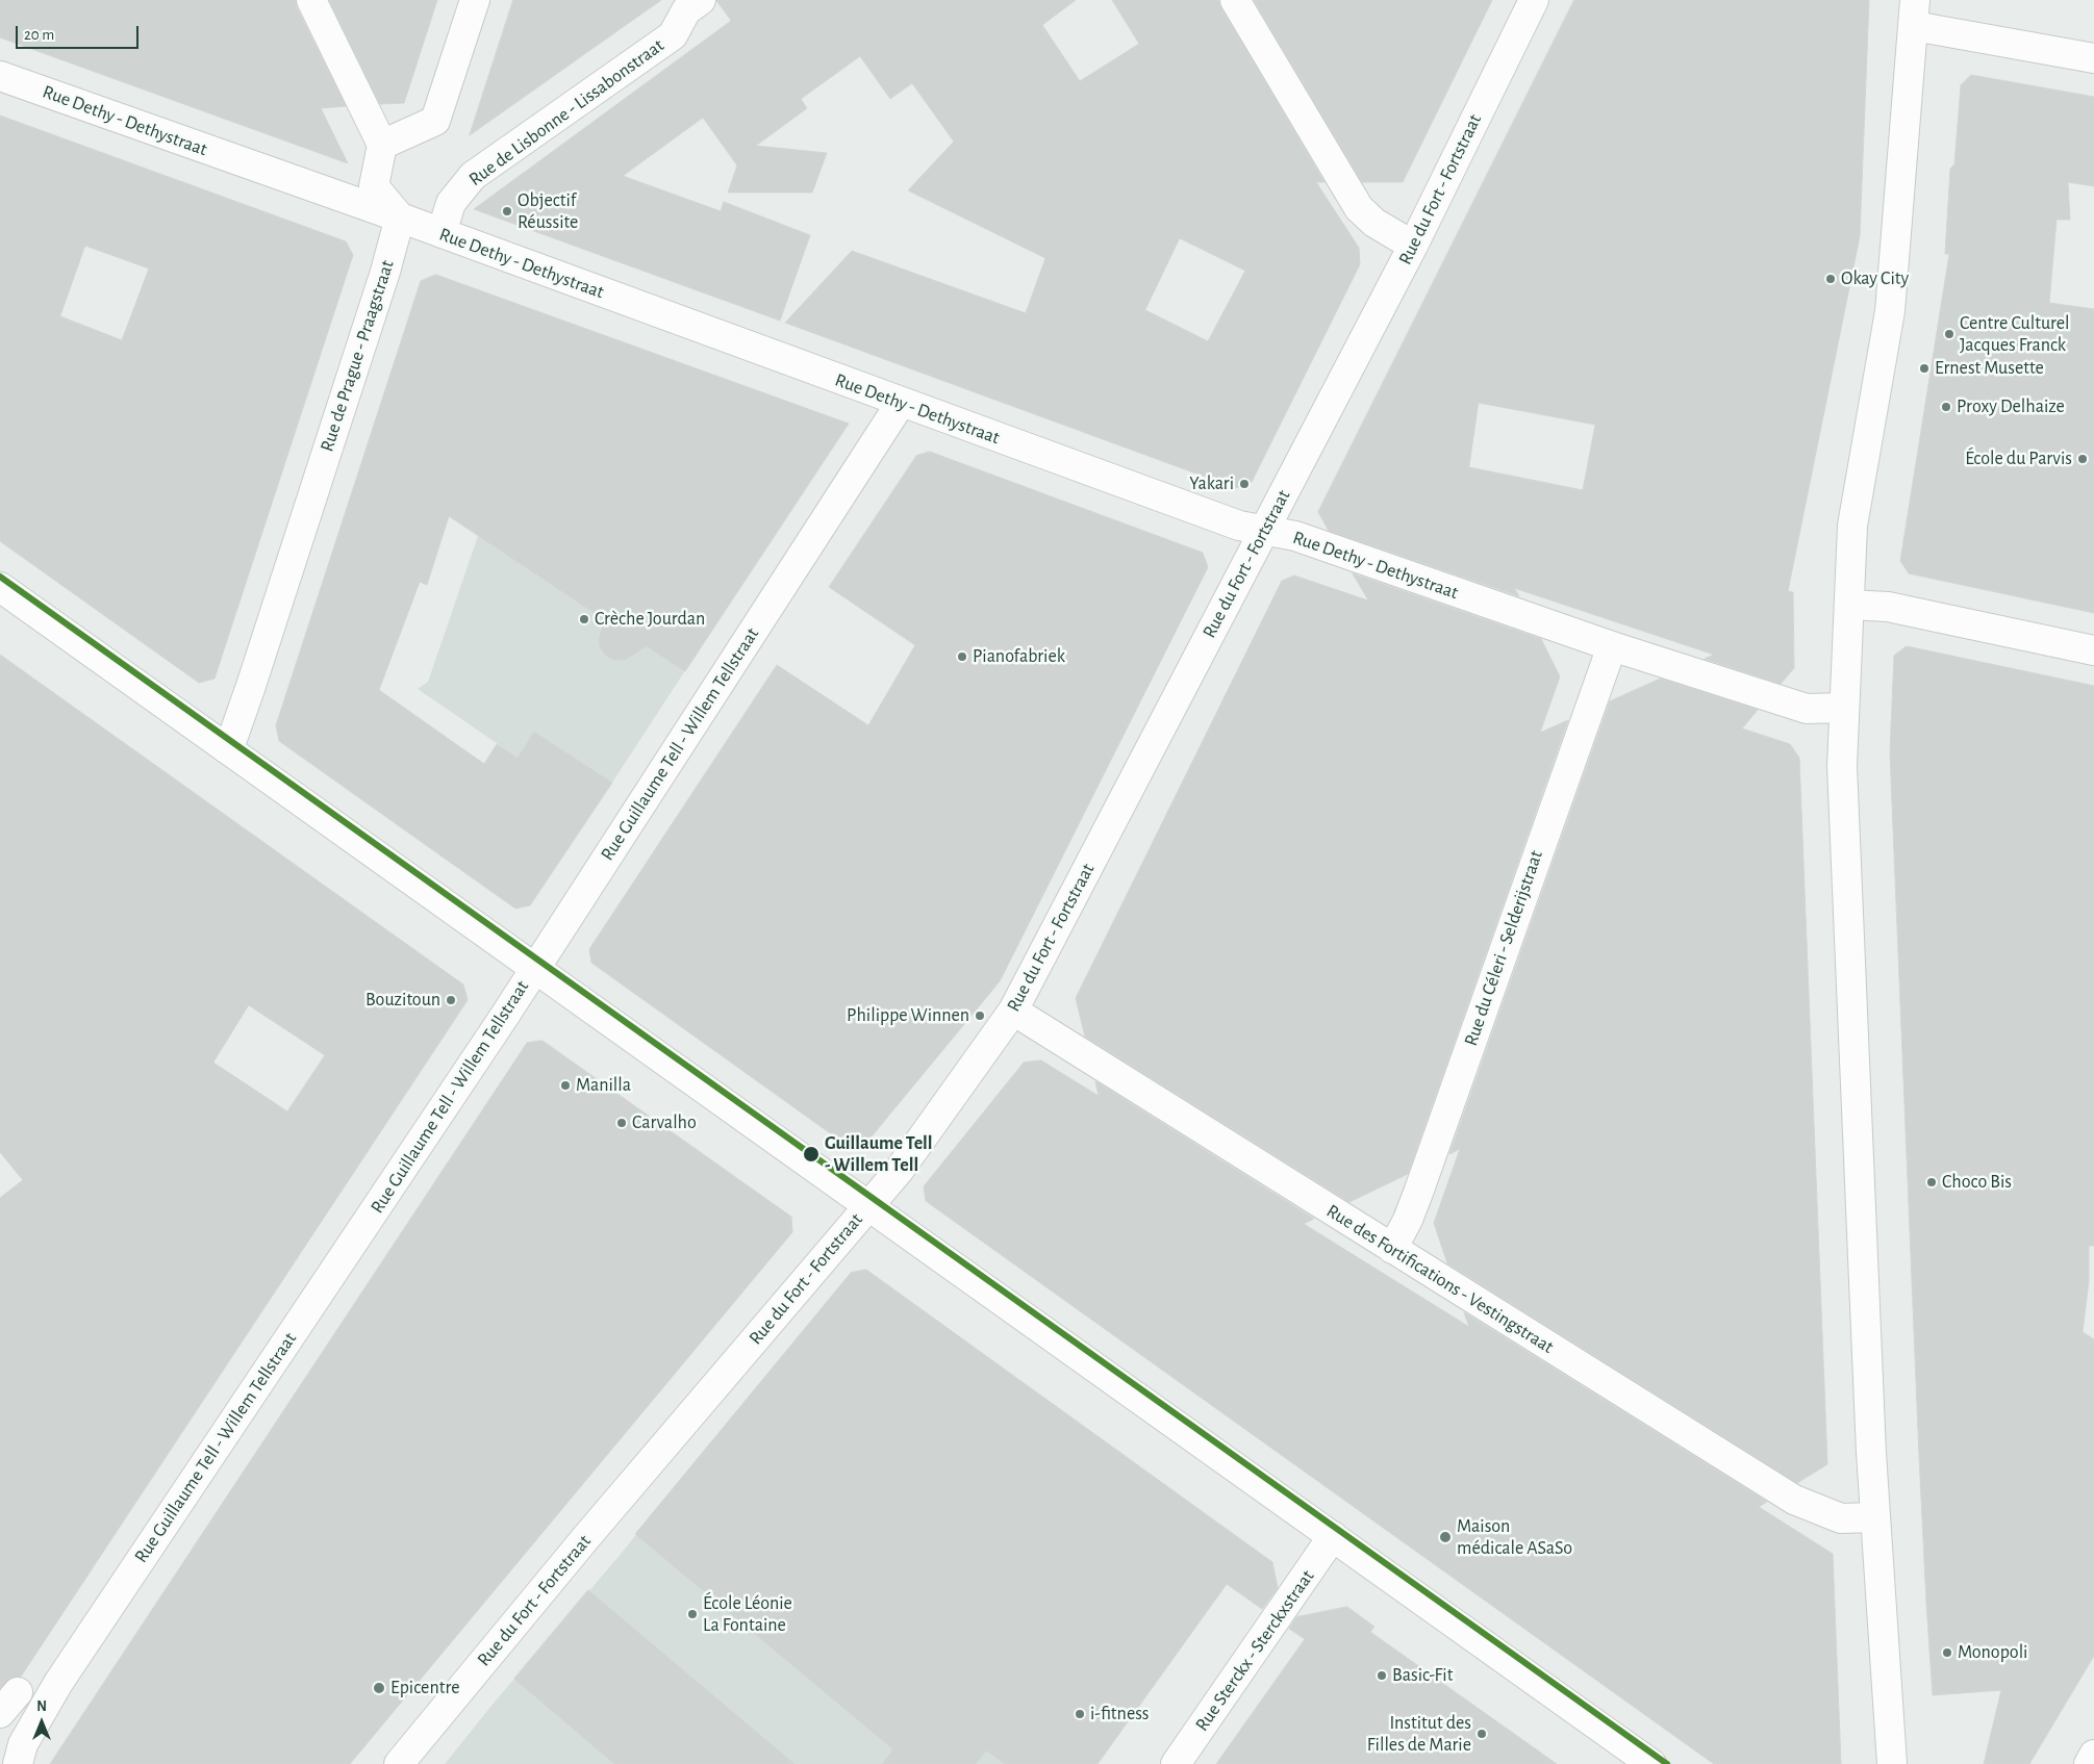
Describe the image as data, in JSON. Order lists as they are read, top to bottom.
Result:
{
  "streets": {
    "street": [
      "Rue de Lisbonne - Lissabonstraat",
      "Rue Dethy - Dethystraat",
      "Rue du Fort - Fortstraat",
      "Rue de Prague - Praagstraat",
      "Rue Guillaume Tell - Willem Tellstraat",
      "Rue du Céleri - Selderijstraat",
      "Rue des Fortifications - Vestingstraat",
      "Rue Sterckx - Sterckxstraat"
    ]
  },
  "crossings": [
    ["Rue de Lisbonne - Lissabonstraat", "Rue Dethy - Dethystraat"],
    ["Rue Dethy - Dethystraat", "Rue du Fort - Fortstraat"],
    ["Rue Dethy - Dethystraat", "Rue de Prague - Praagstraat"],
    ["Rue Dethy - Dethystraat", "Rue Guillaume Tell - Willem Tellstraat"],
    ["Rue Dethy - Dethystraat", "Rue du Céleri - Selderijstraat"],
    ["Rue du Fort - Fortstraat", "Rue des Fortifications - Vestingstraat"],
    ["Rue du Céleri - Selderijstraat", "Rue des Fortifications - Vestingstraat"]
  ],
  "places": [
    "Objectif Réussite",
    "Okay City",
    "Centre Culturel Jacques Franck",
    "Ernest Musette",
    "Proxy Delhaize",
    "École du Parvis",
    "Yakari",
    "Crèche Jourdan",
    "Pianofabriek",
    "Bouzitoun",
    "Philippe Winnen",
    "Manilla",
    "Carvalho",
    "Guillaume Tell - Willem Tell",
    "Choco Bis",
    "Maison médicale ASaSo",
    "École Léonie La Fontaine",
    "Monopoli",
    "Basic-Fit",
    "Epicentre",
    "i-fitness",
    "Institut des Filles de Marie"
  ],
  "scale_bar": "20 m",
  "north": "top"
}
